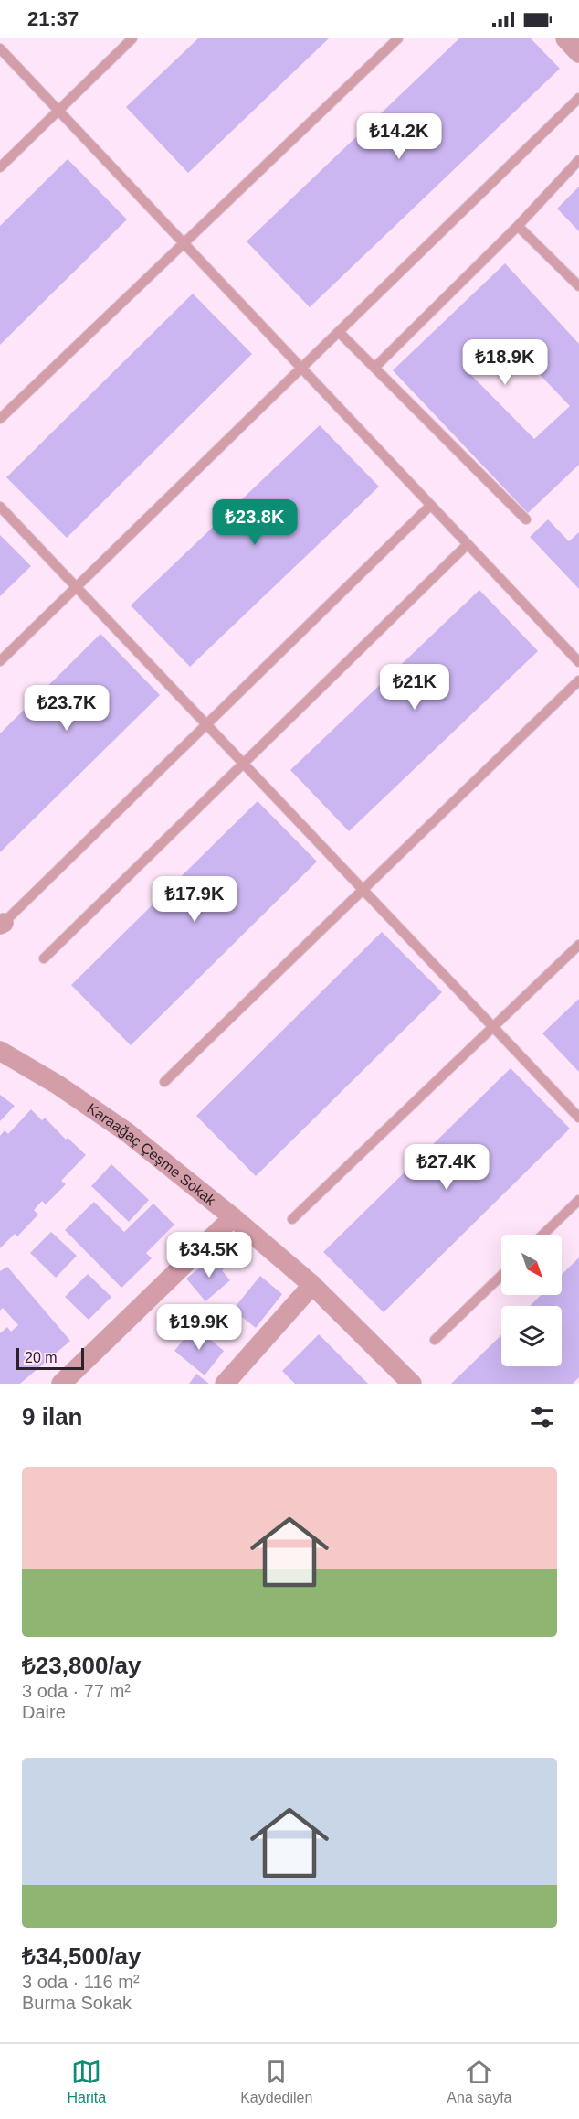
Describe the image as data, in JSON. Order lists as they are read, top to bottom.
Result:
{
  "streets": {
    "street": ["Karaağaç Çeşme Sokak"]
  },
  "scale_bar": "20 m",
  "north": "bottom right",
  "page": {
    "status": "21:37",
    "price": [
      "₺14.2K",
      "₺18.9K",
      "₺23.8K",
      "₺21K",
      "₺23.7K",
      "₺17.9K",
      "₺27.4K",
      "₺34.5K",
      "₺19.9K"
    ],
    "scale": "20 m",
    "heading": "9 ilan",
    "list": [
      {
        "name": "₺23,800/ay",
        "note": "3 oda · 77 m² · Daire"
      },
      {
        "name": "₺34,500/ay",
        "note": "3 oda · 116 m² · Burma Sokak"
      }
    ],
    "tabs": ["Harita", "Kaydedilen", "Ana sayfa"]
  }
}
